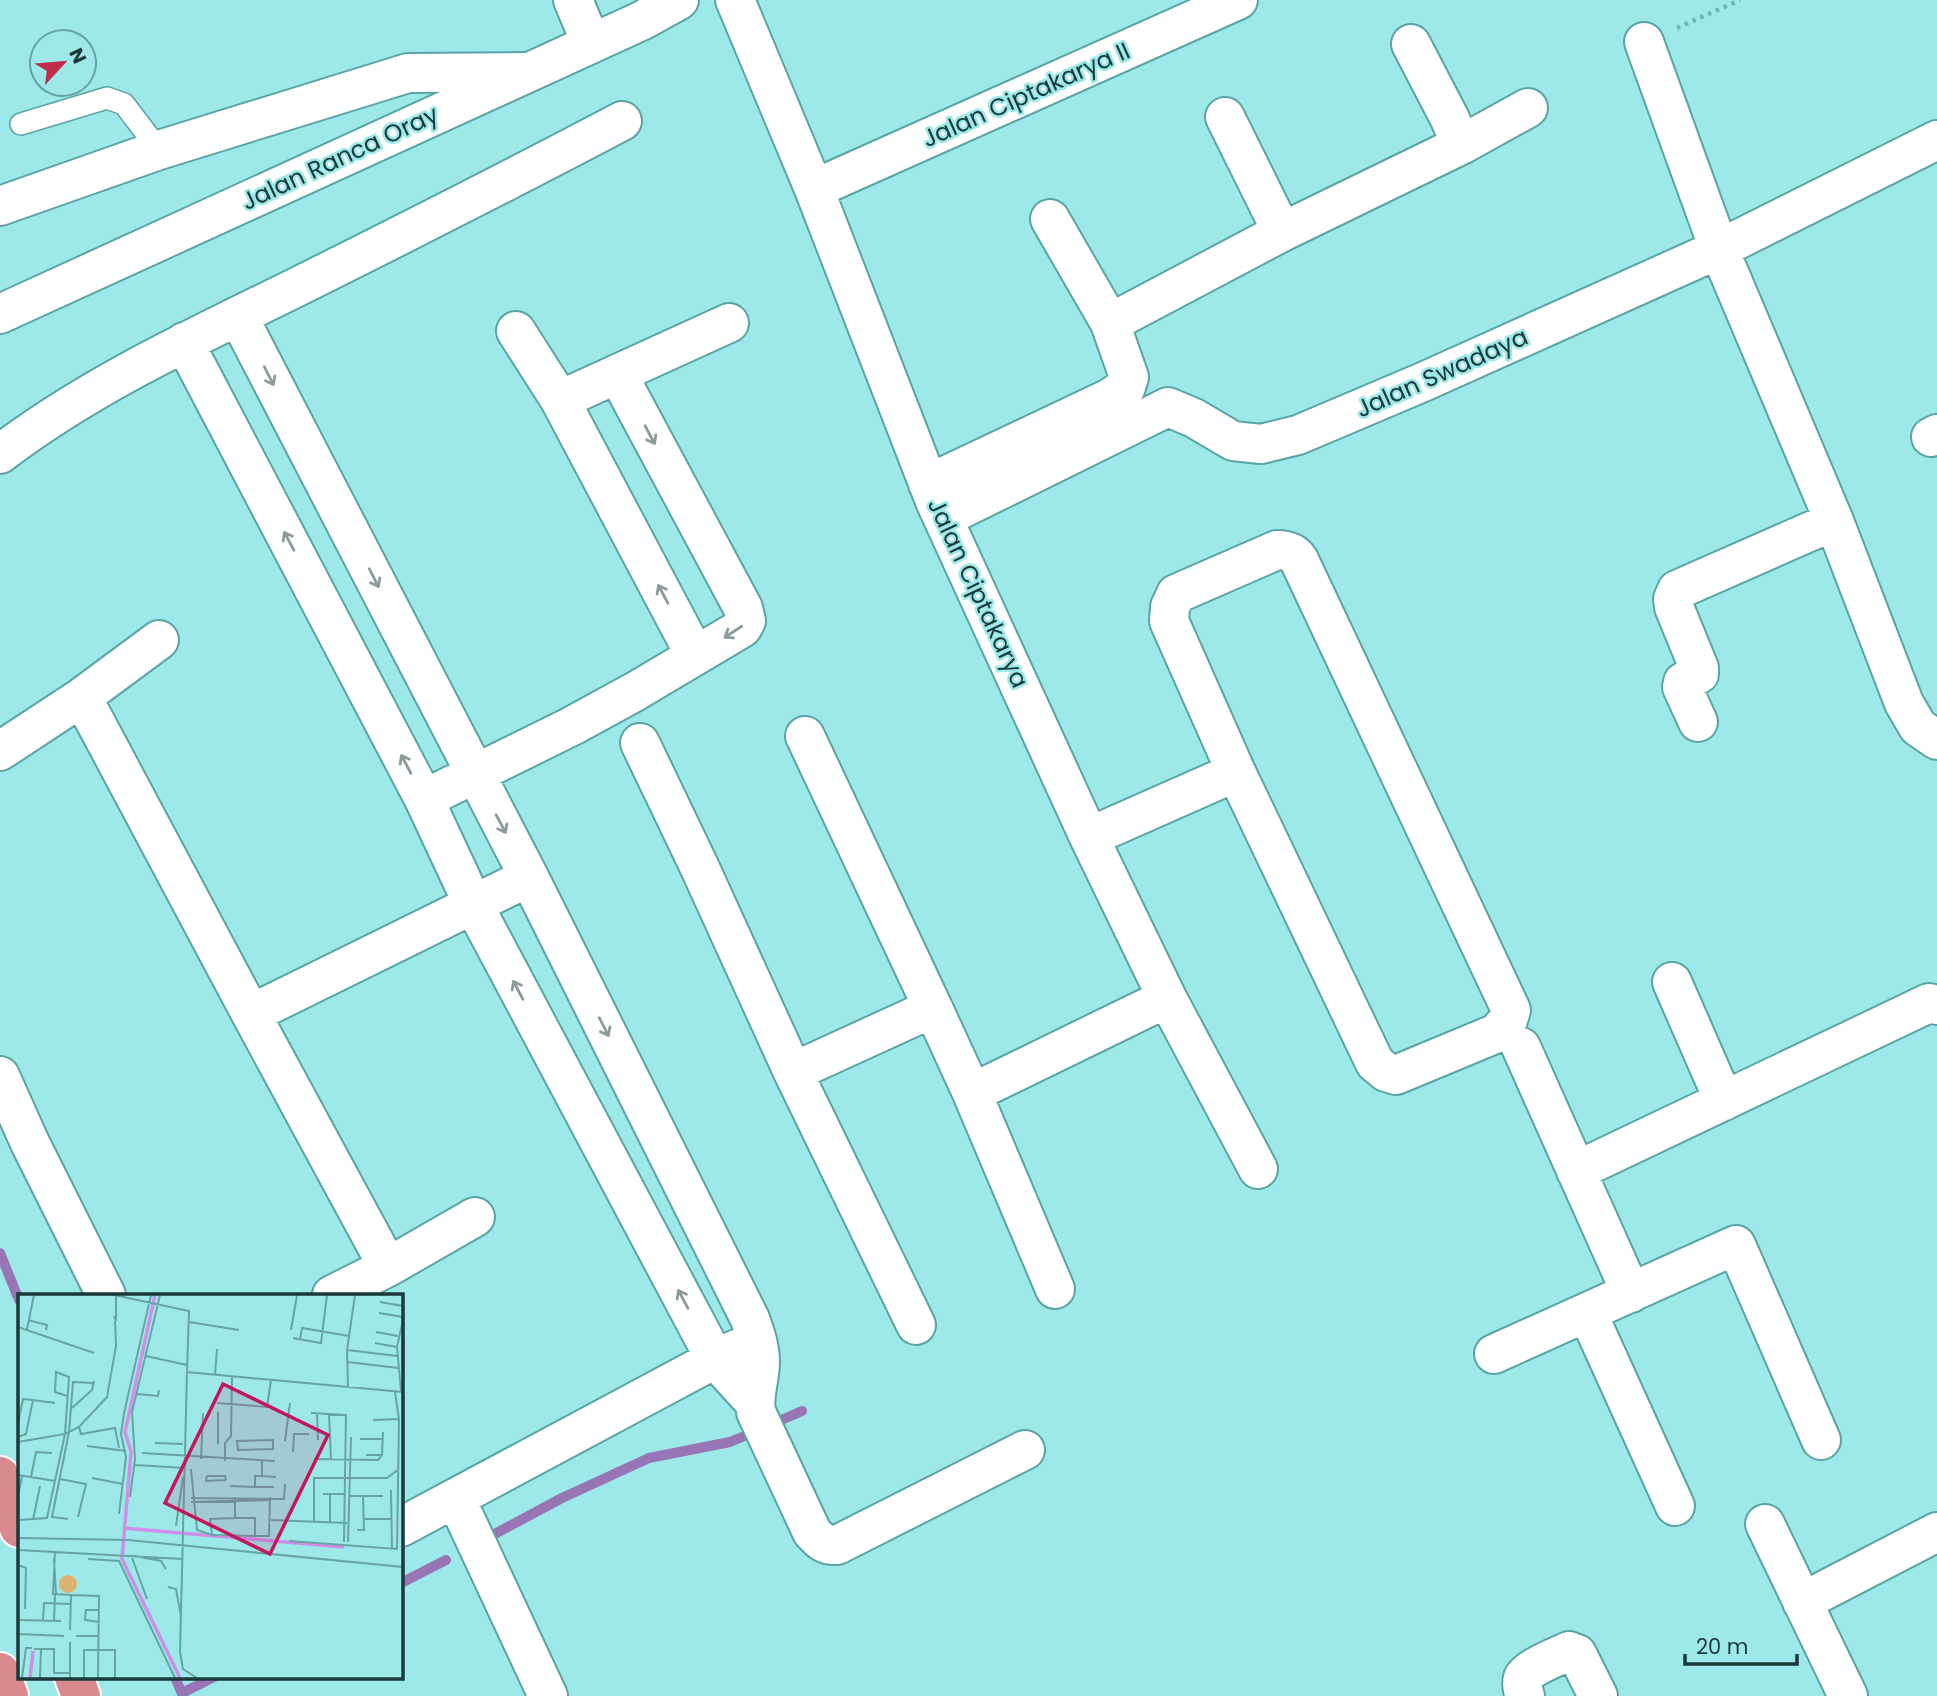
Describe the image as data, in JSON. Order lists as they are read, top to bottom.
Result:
{
  "streets": {
    "street": [
      "Jalan Ciptakarya II",
      "Jalan Ranca Oray",
      "Jalan Swadaya",
      "Jalan Ciptakarya"
    ]
  },
  "crossings": [
    ["Jalan Ciptakarya II", "Jalan Ciptakarya"],
    ["Jalan Swadaya", "Jalan Ciptakarya"]
  ],
  "scale_bar": "20 m",
  "north": "top right"
}
